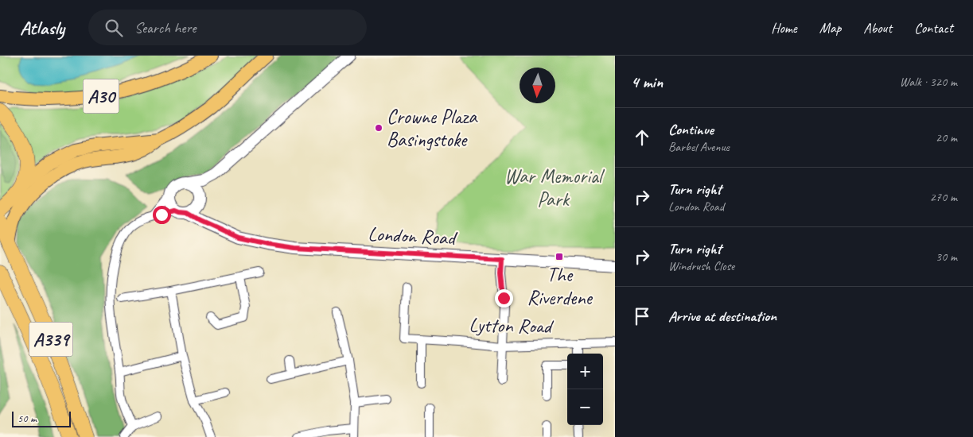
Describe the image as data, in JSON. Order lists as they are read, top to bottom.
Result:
{
  "streets": {
    "highway": ["A339"],
    "main road": ["A30"],
    "street": ["London Road", "Lytton Road"]
  },
  "parks": ["War Memorial Park"],
  "places": {
    "other": ["Crowne Plaza Basingstoke"],
    "transit": ["The Riverdene"]
  },
  "scale_bar": "50 m",
  "north": "bottom",
  "page": {
    "header": "Atlasly",
    "search": "Search here",
    "nav": [
      "Home",
      "Map",
      "About",
      "Contact"
    ],
    "heading": ["4 min", "Walk · 320 m"],
    "list": [
      ["Continue", "Barbel Avenue", "20 m"],
      ["Turn right", "London Road", "270 m"],
      ["Turn right", "Windrush Close", "30 m"],
      "Arrive at destination"
    ],
    "map_buttons": ["+", "−"],
    "scale": "50 m"
  }
}
